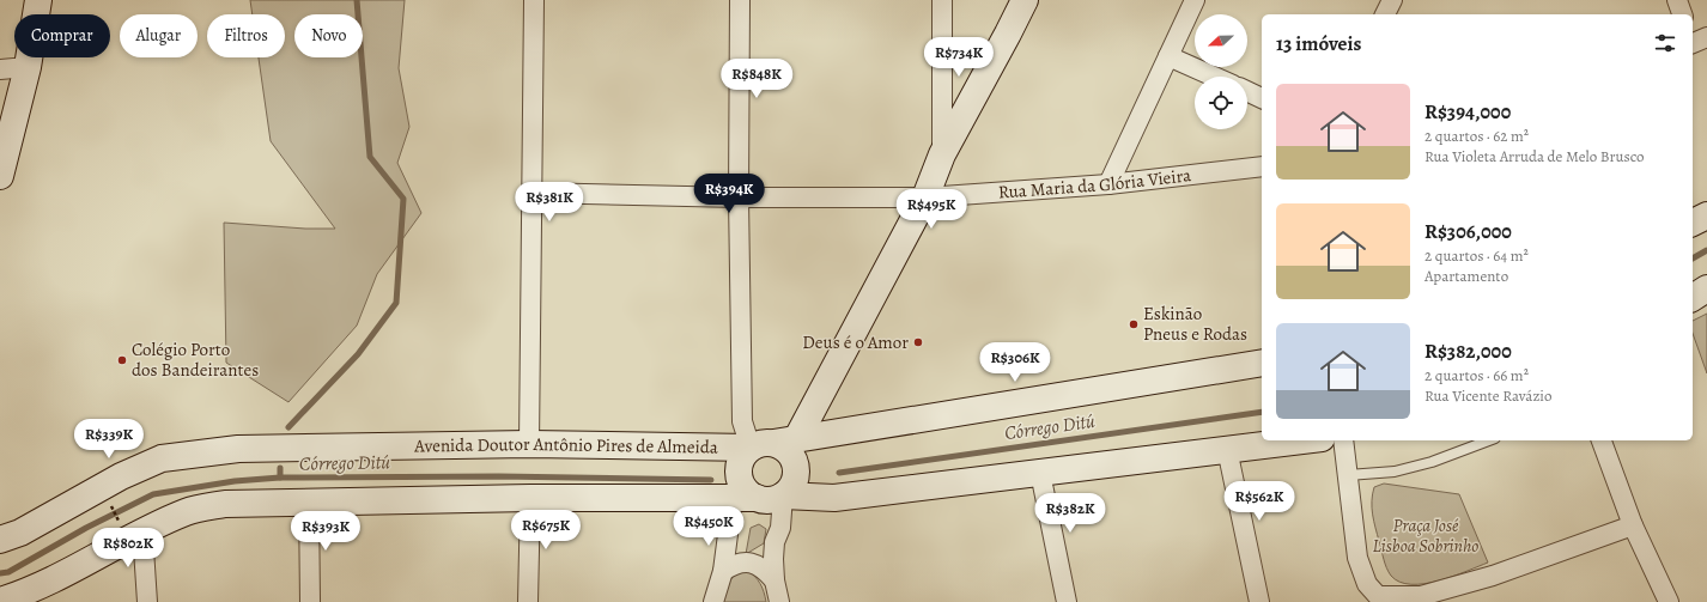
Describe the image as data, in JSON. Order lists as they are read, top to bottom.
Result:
{
  "streets": {
    "main road": ["Avenida Doutor Antônio Pires de Almeida"],
    "street": ["Rua Maria da Glória Vieira"]
  },
  "water": ["Córrego Ditú"],
  "parks": ["Praça José Lisboa Sobrinho"],
  "places": ["Eskinão Pneus e Rodas", "Deus é o Amor", "Colégio Porto dos Bandeirantes"],
  "north": "left",
  "page": {
    "chip": [
      "Comprar",
      "Alugar",
      "Filtros",
      "Novo"
    ],
    "heading": "13 imóveis",
    "price": [
      "R$734K",
      "R$848K",
      "R$394K",
      "R$381K",
      "R$495K",
      "R$306K",
      "R$339K",
      "R$562K",
      "R$382K",
      "R$450K",
      "R$675K",
      "R$393K",
      "R$802K"
    ],
    "list": [
      {
        "name": "R$394,000",
        "note": "2 quartos · 62 m² · Rua Violeta Arruda de Melo Brusco"
      },
      {
        "name": "R$306,000",
        "note": "2 quartos · 64 m² · Apartamento"
      },
      {
        "name": "R$382,000",
        "note": "2 quartos · 66 m² · Rua Vicente Ravázio"
      }
    ]
  }
}
